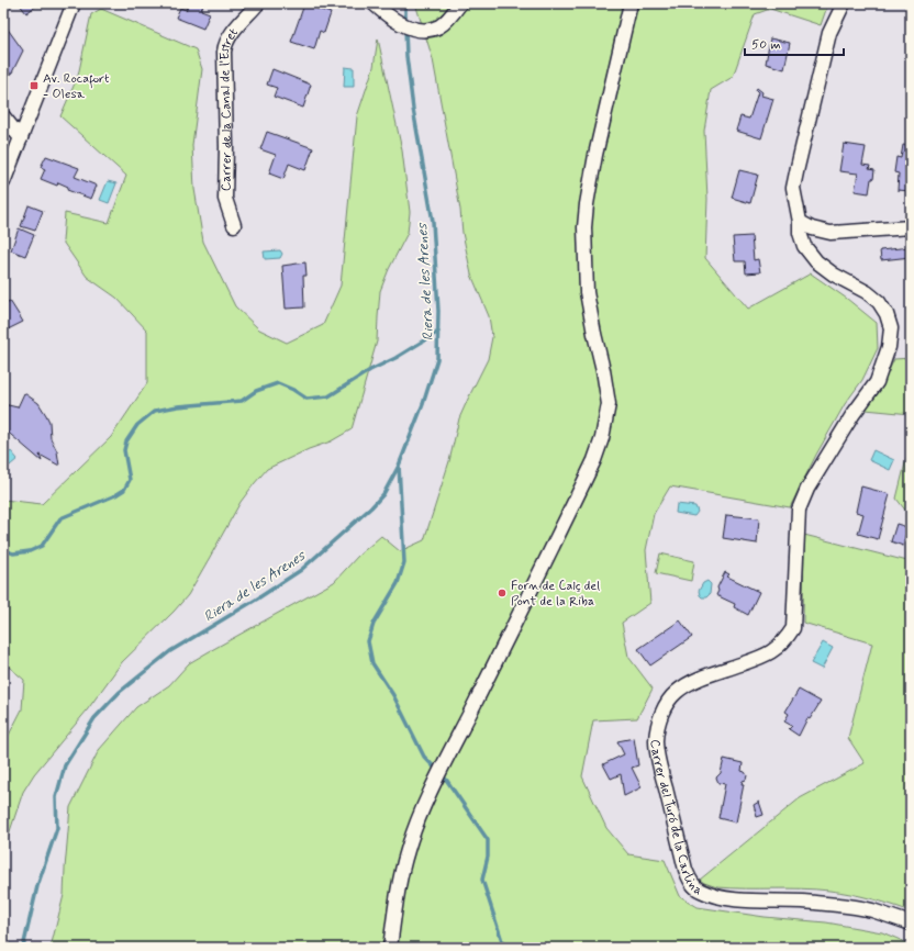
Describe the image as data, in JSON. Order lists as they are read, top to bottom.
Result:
{
  "streets": {
    "street": ["Carrer de la Canal de l'Estret", "Carrer del Turó de la Carlina"]
  },
  "water": ["Riera de les Arenes"],
  "places": {
    "transit": ["Av. Rocafort - Olesa"],
    "other": ["Forn de Calç del Pont de la Riba"]
  },
  "scale_bar": "50 m"
}
